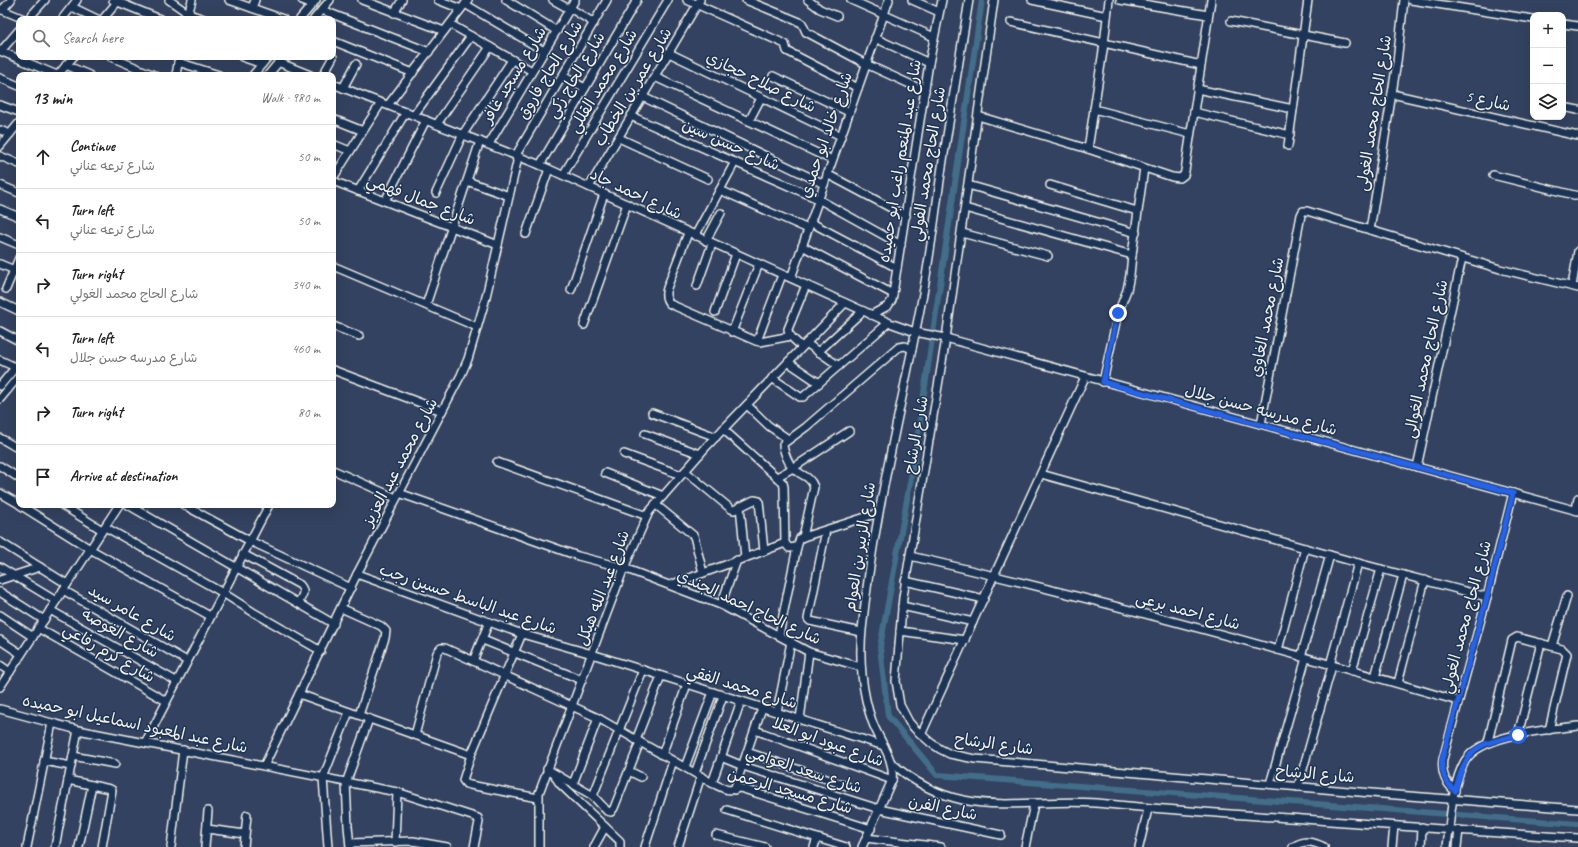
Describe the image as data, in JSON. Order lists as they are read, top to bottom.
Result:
{
  "streets": {
    "street": [
      "شارع الحاج فاروق",
      "شارع مسجد غافر",
      "شارع الحاج زكي",
      "شارع محمد القللي",
      "شارع صلاح حجازي",
      "شارع عمر بن الخطاب",
      "شارع 5",
      "شارع الحاج محمد الغولى",
      "شارع خالد ابو حمدي",
      "شارع حسن سين",
      "شارع عبد المنعم راغب ابو حميده",
      "شارع الحاج محمد الفولي",
      "شارع احمد جاد",
      "شارع جمال فهمي",
      "شارع محمد الغاوي",
      "شارع الحاج محمد الغوالى",
      "شارع مدرسه حسن جلال",
      "شارع الرشاح",
      "شارع محمد عبد العزيز",
      "شارع الزبير بن العوام",
      "شارع عبد الله هيكل",
      "شارع عبد الباسط حسين رجب",
      "شارع الحاج احمد الجندي",
      "شارع احمد برعى",
      "شارع عامر سيد",
      "شارع الحاج محمد الغولي",
      "شارع الغوصه",
      "شارع كرم رفاعي",
      "شارع محمد الفقي",
      "شارع عبد المعبود اسماعيل ابو حميده",
      "شارع عبود ابو العلا",
      "شارع سعد العوامي",
      "شارع مسجد الرحمن",
      "شارع الفرن"
    ]
  },
  "crossings": [
    ["شارع الحاج فاروق", "شارع احمد جاد"],
    ["شارع الحاج فاروق", "شارع محمد عبد العزيز"],
    ["شارع مسجد غافر", "شارع احمد جاد"],
    ["شارع الحاج زكي", "شارع احمد جاد"],
    ["شارع محمد القللي", "شارع احمد جاد"],
    ["شارع صلاح حجازي", "شارع عمر بن الخطاب"],
    ["شارع صلاح حجازي", "شارع خالد ابو حمدي"],
    ["شارع عمر بن الخطاب", "شارع حسن سين"],
    ["شارع عمر بن الخطاب", "شارع احمد جاد"],
    ["شارع 5", "شارع الحاج محمد الغولى"],
    ["شارع الحاج محمد الغولى", "شارع محمد الغاوي"],
    ["شارع خالد ابو حمدي", "شارع حسن سين"],
    ["شارع خالد ابو حمدي", "شارع احمد جاد"],
    ["شارع حسن سين", "شارع عبد المنعم راغب ابو حميده"],
    ["شارع عبد المنعم راغب ابو حميده", "شارع احمد جاد"],
    ["شارع الحاج محمد الفولي", "شارع احمد جاد"],
    ["شارع الحاج محمد الفولي", "شارع الزبير بن العوام"],
    ["شارع احمد جاد", "شارع مدرسه حسن جلال"],
    ["شارع احمد جاد", "شارع محمد عبد العزيز"],
    ["شارع احمد جاد", "شارع الزبير بن العوام"],
    ["شارع احمد جاد", "شارع عبد الله هيكل"],
    ["شارع جمال فهمي", "شارع محمد عبد العزيز"],
    ["شارع محمد الغاوي", "شارع مدرسه حسن جلال"],
    ["شارع الحاج محمد الغوالى", "شارع مدرسه حسن جلال"],
    ["شارع مدرسه حسن جلال", "شارع الرشاح"],
    ["شارع مدرسه حسن جلال", "شارع الحاج محمد الغولي"],
    ["شارع الرشاح", "شارع احمد برعى"],
    ["شارع الرشاح", "شارع الحاج محمد الغولي"],
    ["شارع محمد عبد العزيز", "شارع عبد الباسط حسين رجب"],
    ["شارع محمد عبد العزيز", "شارع الحاج احمد الجندي"],
    ["شارع محمد عبد العزيز", "شارع عبد المعبود اسماعيل ابو حميده"],
    ["شارع الزبير بن العوام", "شارع الحاج احمد الجندي"],
    ["شارع الزبير بن العوام", "شارع محمد الفقي"],
    ["شارع عبد الله هيكل", "شارع عبد الباسط حسين رجب"],
    ["شارع عبد الله هيكل", "شارع الحاج احمد الجندي"],
    ["شارع عبد الله هيكل", "شارع محمد الفقي"],
    ["شارع عبد الله هيكل", "شارع مسجد الرحمن"],
    ["شارع عبد الباسط حسين رجب", "شارع محمد الفقي"],
    ["شارع احمد برعى", "شارع الحاج محمد الغولي"],
    ["شارع سعد العوامي", "شارع الفرن"]
  ],
  "page": {
    "map_buttons": ["+", "−"],
    "search": "Search here",
    "heading": ["13 min", "Walk · 980 m"],
    "list": [
      ["Continue", "شارع ترعه عناني", "50 m"],
      ["Turn left", "شارع ترعه عناني", "50 m"],
      ["Turn right", "شارع الحاج محمد الغولي", "340 m"],
      ["Turn left", "شارع مدرسه حسن جلال", "460 m"],
      ["Turn right", "80 m"],
      "Arrive at destination"
    ]
  }
}
